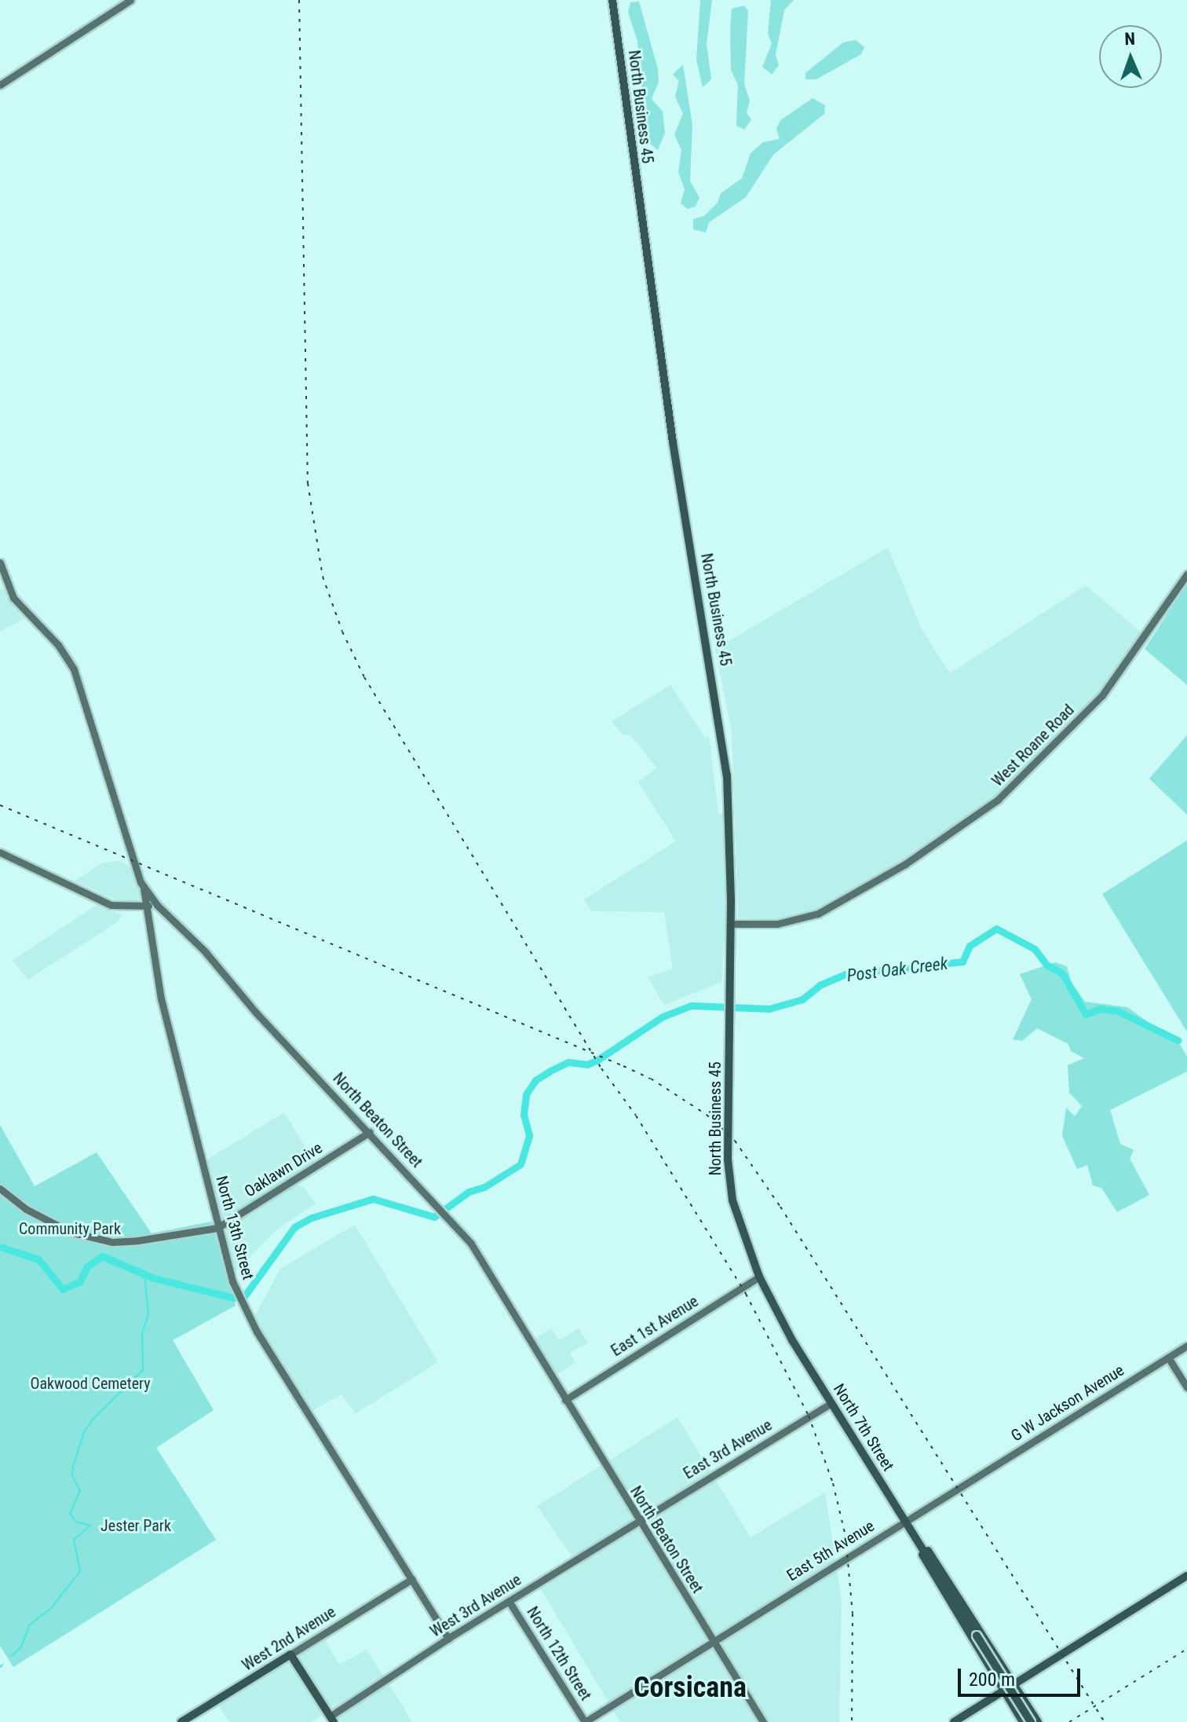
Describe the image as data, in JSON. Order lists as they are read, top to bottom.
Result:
{
  "streets": {
    "main road": ["North Business 45", "North 7th Street", "West 2nd Avenue"],
    "street": [
      "West Roane Road",
      "North Beaton Street",
      "Oaklawn Drive",
      "North 13th Street",
      "East 1st Avenue",
      "G W Jackson Avenue",
      "East 3rd Avenue",
      "East 5th Avenue",
      "West 3rd Avenue",
      "North 12th Street"
    ]
  },
  "crossings": [
    ["North Business 45", "West Roane Road"],
    ["North Business 45", "North 7th Street"],
    ["North Beaton Street", "Oaklawn Drive"],
    ["North Beaton Street", "North 13th Street"],
    ["North Beaton Street", "East 1st Avenue"],
    ["North Beaton Street", "East 3rd Avenue"],
    ["North Beaton Street", "East 5th Avenue"],
    ["North Beaton Street", "West 3rd Avenue"],
    ["Oaklawn Drive", "North 13th Street"],
    ["North 13th Street", "West 3rd Avenue"],
    ["North 13th Street", "West 2nd Avenue"],
    ["East 1st Avenue", "North 7th Street"],
    ["G W Jackson Avenue", "East 5th Avenue"],
    ["North 7th Street", "East 3rd Avenue"],
    ["North 7th Street", "East 5th Avenue"],
    ["East 3rd Avenue", "West 3rd Avenue"],
    ["East 5th Avenue", "North 12th Street"],
    ["West 3rd Avenue", "North 12th Street"]
  ],
  "districts": ["Corsicana"],
  "water": ["Post Oak Creek"],
  "parks": ["Community Park", "Oakwood Cemetery", "Jester Park"],
  "scale_bar": "200 m",
  "north": "top"
}
